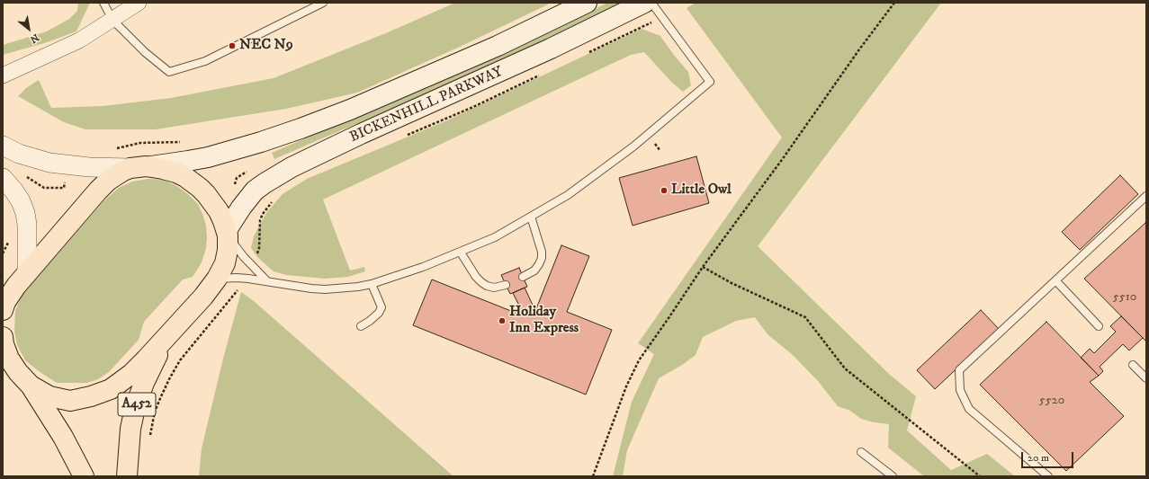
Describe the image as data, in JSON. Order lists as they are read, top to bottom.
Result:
{
  "streets": {
    "highway": ["A452"],
    "main road": ["BICKENHILL PARKWAY"]
  },
  "places": ["NEC N9", "Little Owl", "Holiday Inn Express"],
  "house_numbers": ["5510", "5520"],
  "scale_bar": "20 m",
  "north": "bottom right"
}
